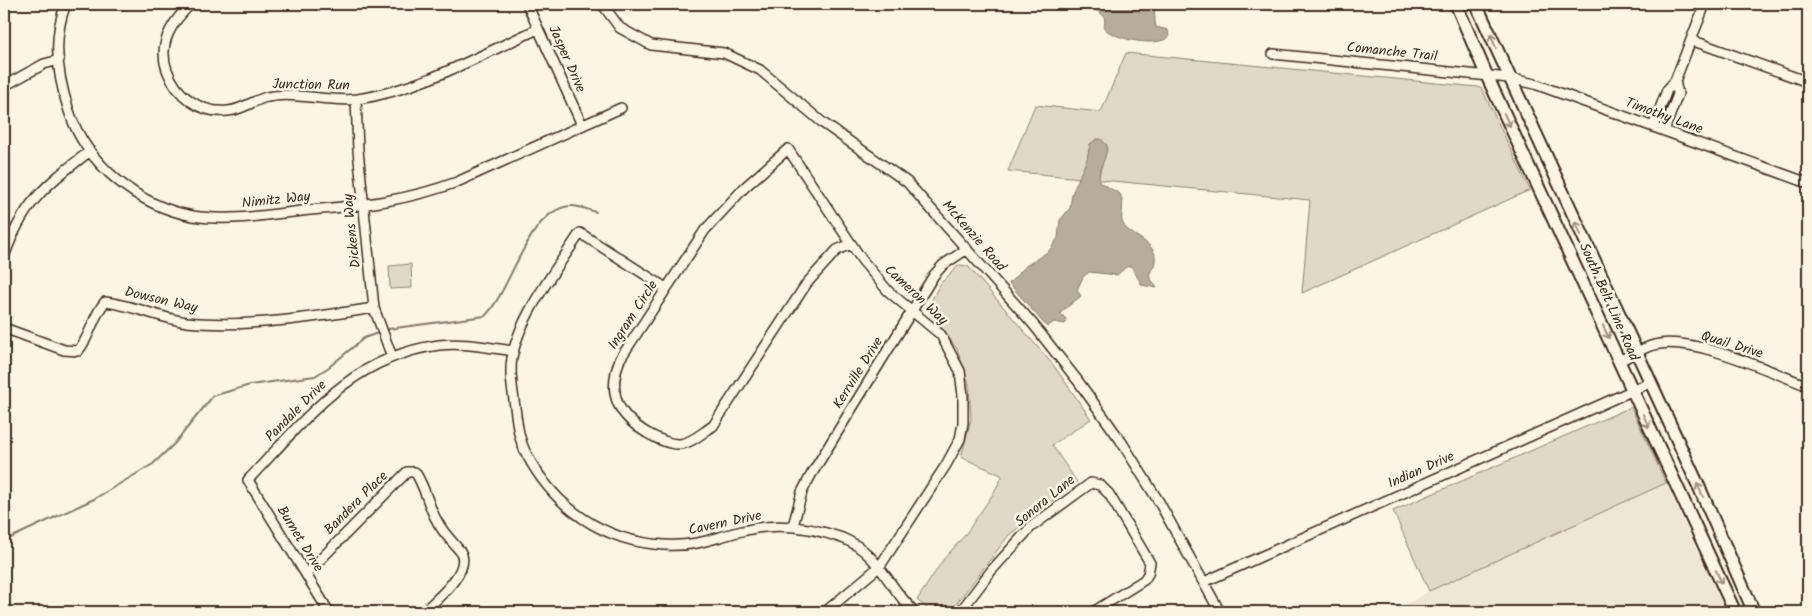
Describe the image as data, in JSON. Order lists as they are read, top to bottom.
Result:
{
  "streets": {
    "main road": ["South Belt Line Road"],
    "street": [
      "Comanche Trail",
      "Jasper Drive",
      "Junction Run",
      "Timothy Lane",
      "Nimitz Way",
      "Dickens Way",
      "McKenzie Road",
      "Cameron Way",
      "Dowson Way",
      "Ingram Circle",
      "Quail Drive",
      "Kerrville Drive",
      "Pandale Drive",
      "Indian Drive",
      "Sonora Lane",
      "Bandera Place",
      "Cavern Drive",
      "Burnet Drive"
    ]
  },
  "crossings": [
    ["Comanche Trail", "Timothy Lane"],
    ["Comanche Trail", "South Belt Line Road"],
    ["Jasper Drive", "Junction Run"],
    ["Jasper Drive", "Nimitz Way"],
    ["Junction Run", "Dickens Way"],
    ["Timothy Lane", "South Belt Line Road"],
    ["Nimitz Way", "Dickens Way"],
    ["Dickens Way", "Dowson Way"],
    ["Dickens Way", "Pandale Drive"],
    ["McKenzie Road", "Kerrville Drive"],
    ["McKenzie Road", "Indian Drive"],
    ["Cameron Way", "Ingram Circle"],
    ["Cameron Way", "Kerrville Drive"],
    ["Cameron Way", "Cavern Drive"],
    ["South Belt Line Road", "Quail Drive"],
    ["South Belt Line Road", "Indian Drive"],
    ["Ingram Circle", "Cavern Drive"],
    ["Kerrville Drive", "Cavern Drive"],
    ["Pandale Drive", "Cavern Drive"],
    ["Pandale Drive", "Burnet Drive"],
    ["Bandera Place", "Burnet Drive"]
  ]
}
